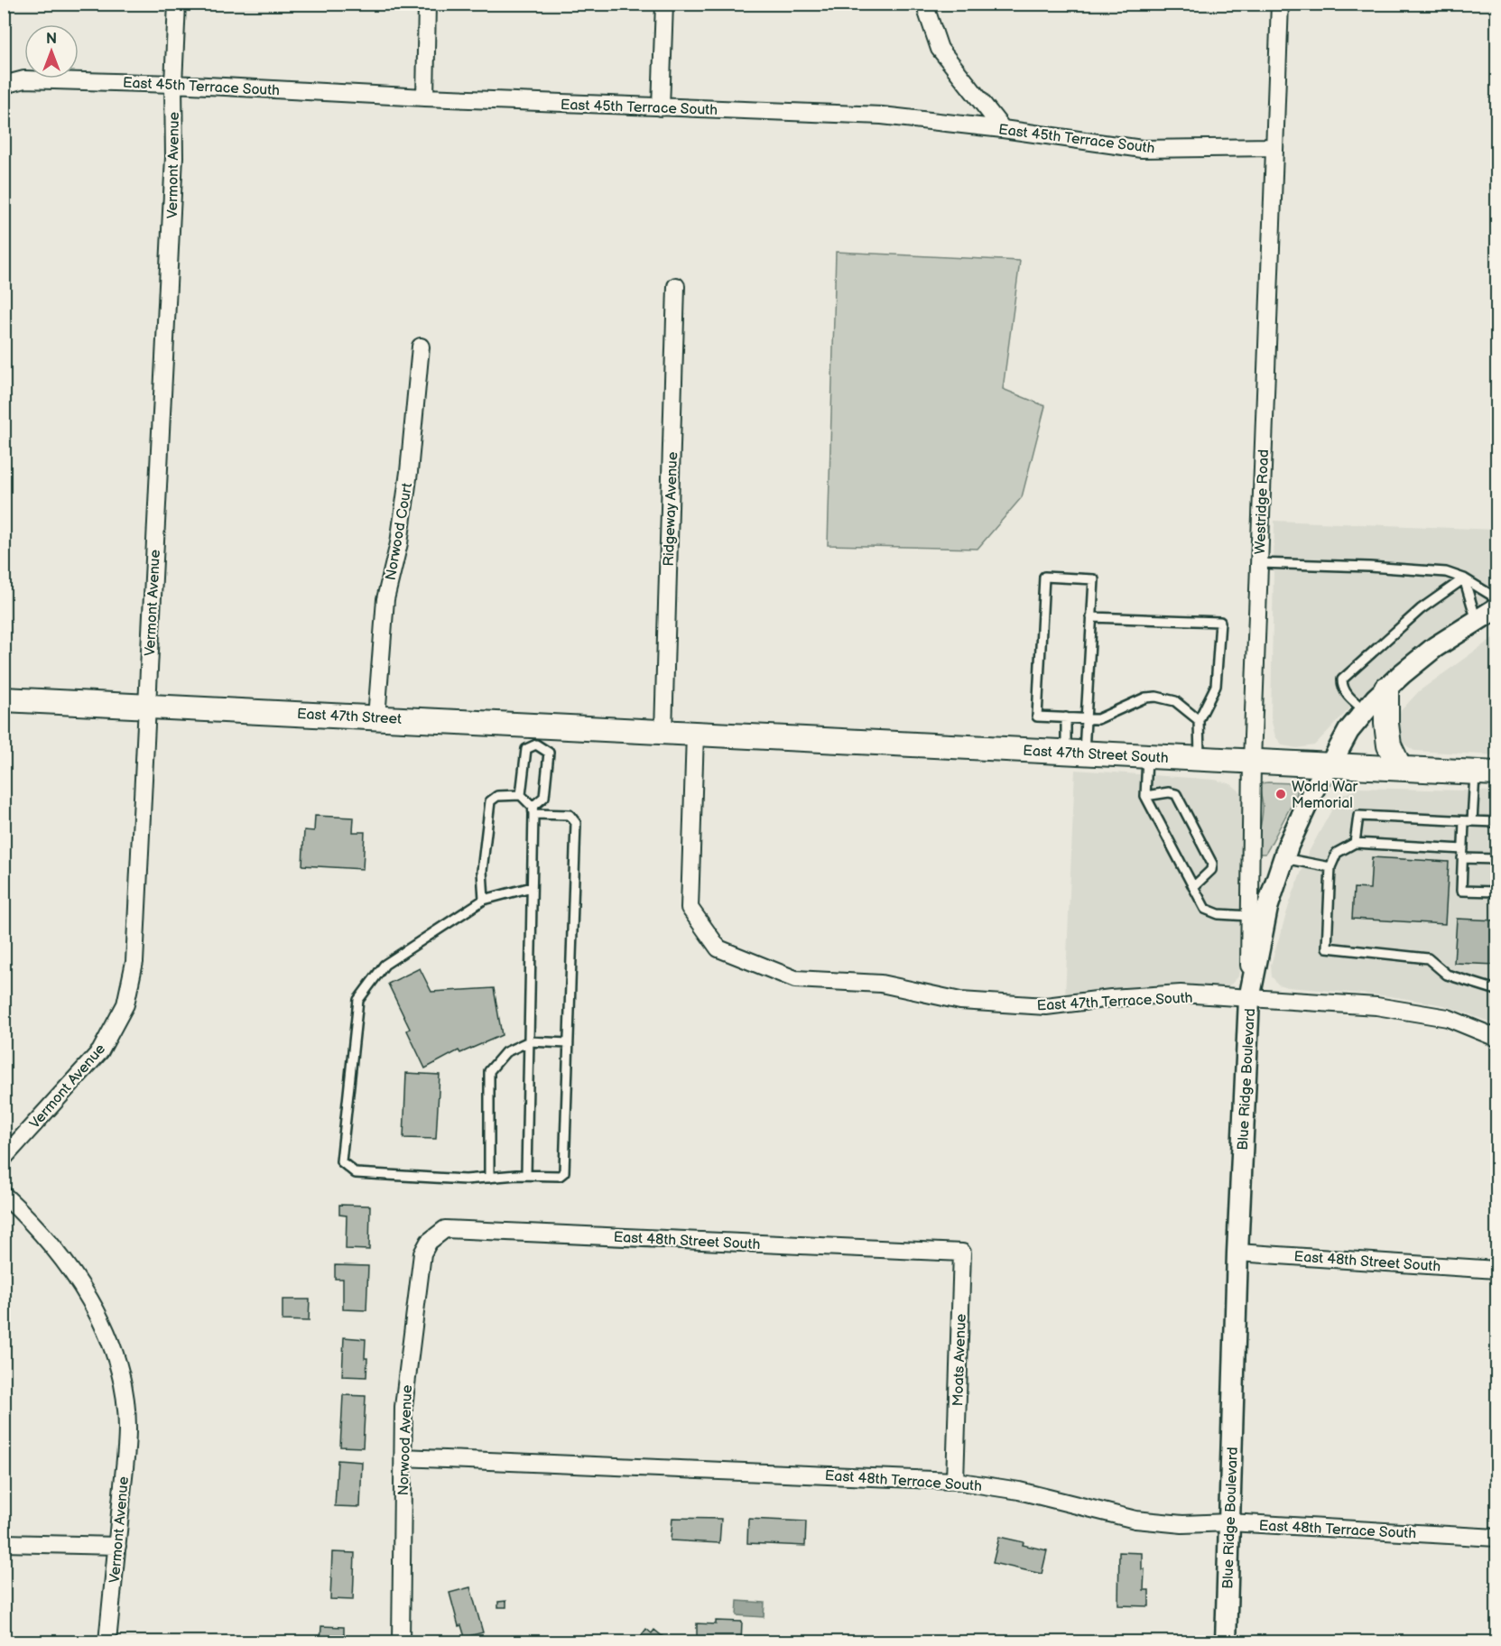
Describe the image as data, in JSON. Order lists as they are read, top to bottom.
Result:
{
  "streets": {
    "main road": ["East 47th Street", "East 47th Street South"],
    "street": [
      "East 45th Terrace South",
      "Vermont Avenue",
      "Westridge Road",
      "Ridgeway Avenue",
      "Norwood Court",
      "East 47th Terrace South",
      "Blue Ridge Boulevard",
      "East 48th Street South",
      "Moats Avenue",
      "Norwood Avenue",
      "East 48th Terrace South"
    ]
  },
  "crossings": [
    ["East 45th Terrace South", "Vermont Avenue"],
    ["East 45th Terrace South", "Westridge Road"],
    ["Vermont Avenue", "East 47th Street"],
    ["Westridge Road", "East 47th Street South"],
    ["Westridge Road", "East 47th Terrace South"],
    ["Westridge Road", "Blue Ridge Boulevard"],
    ["Ridgeway Avenue", "East 47th Street"],
    ["Norwood Court", "East 47th Street"],
    ["East 47th Street", "East 47th Street South"],
    ["East 47th Street", "East 47th Terrace South"],
    ["East 47th Street South", "East 47th Terrace South"],
    ["East 47th Street South", "Blue Ridge Boulevard"],
    ["East 47th Terrace South", "Blue Ridge Boulevard"],
    ["Blue Ridge Boulevard", "East 48th Street South"],
    ["Blue Ridge Boulevard", "East 48th Terrace South"],
    ["East 48th Street South", "Moats Avenue"],
    ["East 48th Street South", "Norwood Avenue"],
    ["Moats Avenue", "East 48th Terrace South"],
    ["Norwood Avenue", "East 48th Terrace South"]
  ],
  "places": ["World War Memorial"],
  "north": "top"
}
